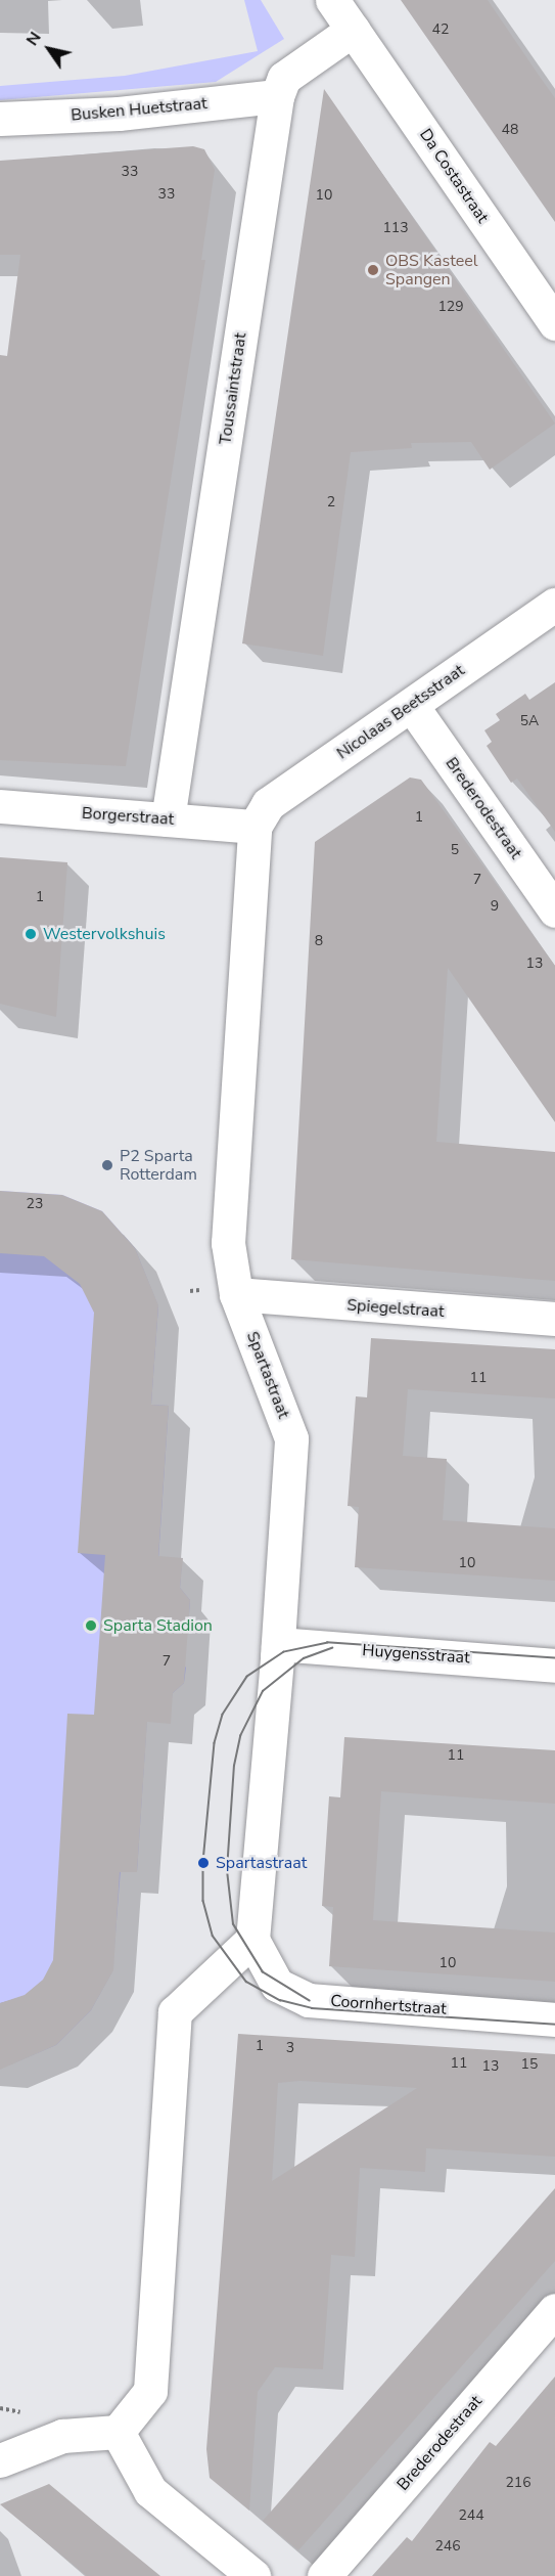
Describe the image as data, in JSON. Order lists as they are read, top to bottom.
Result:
{
  "streets": {
    "street": [
      "Busken Huetstraat",
      "Da Costastraat",
      "Toussaintstraat",
      "Nicolaas Beetsstraat",
      "Brederodestraat",
      "Borgerstraat",
      "Spiegelstraat",
      "Spartastraat",
      "Huygensstraat",
      "Coornhertstraat"
    ]
  },
  "crossings": [
    ["Busken Huetstraat", "Toussaintstraat"],
    ["Da Costastraat", "Toussaintstraat"],
    ["Toussaintstraat", "Borgerstraat"],
    ["Nicolaas Beetsstraat", "Brederodestraat"],
    ["Nicolaas Beetsstraat", "Borgerstraat"],
    ["Nicolaas Beetsstraat", "Spartastraat"],
    ["Borgerstraat", "Spartastraat"],
    ["Spiegelstraat", "Spartastraat"],
    ["Spartastraat", "Huygensstraat"],
    ["Spartastraat", "Coornhertstraat"]
  ],
  "places": [
    "OBS Kasteel Spangen",
    "Westervolkshuis",
    "P2 Sparta Rotterdam",
    "Sparta Stadion",
    "Spartastraat"
  ],
  "house_numbers": [
    "42",
    "48",
    "33",
    "33",
    "10",
    "113",
    "129",
    "2",
    "5A",
    "1",
    "5",
    "7",
    "1",
    "9",
    "8",
    "13",
    "23",
    "11",
    "10",
    "7",
    "11",
    "10",
    "1",
    "3",
    "11",
    "15",
    "13",
    "216",
    "244",
    "246"
  ],
  "north": "top left"
}
